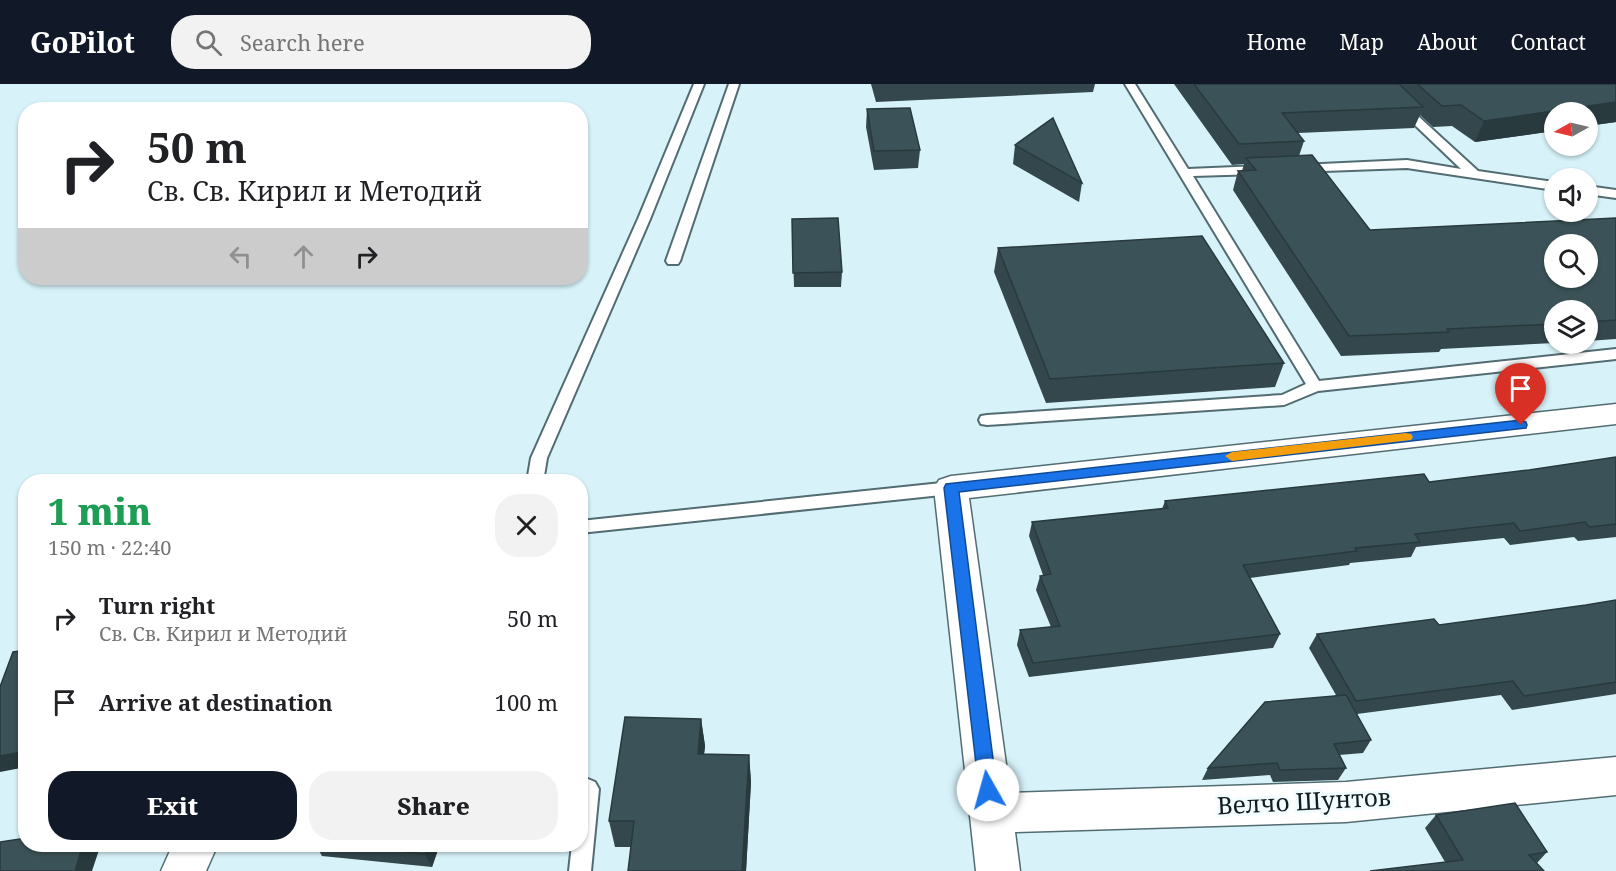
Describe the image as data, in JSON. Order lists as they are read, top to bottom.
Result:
{
  "streets": {
    "street": ["Велчо Шунтов"]
  },
  "north": "left",
  "page": {
    "header": "GoPilot",
    "search": "Search here",
    "nav": [
      "Home",
      "Map",
      "About",
      "Contact"
    ],
    "turn": ["50 m", "Св. Св. Кирил и Методий"],
    "heading": ["1 min", "150 m · 22:40"],
    "list": [
      {
        "name": "Turn right",
        "note": "Св. Св. Кирил и Методий",
        "value": "50 m"
      },
      {
        "name": "Arrive at destination",
        "value": "100 m"
      }
    ],
    "buttons": ["Exit", "Share"]
  }
}
